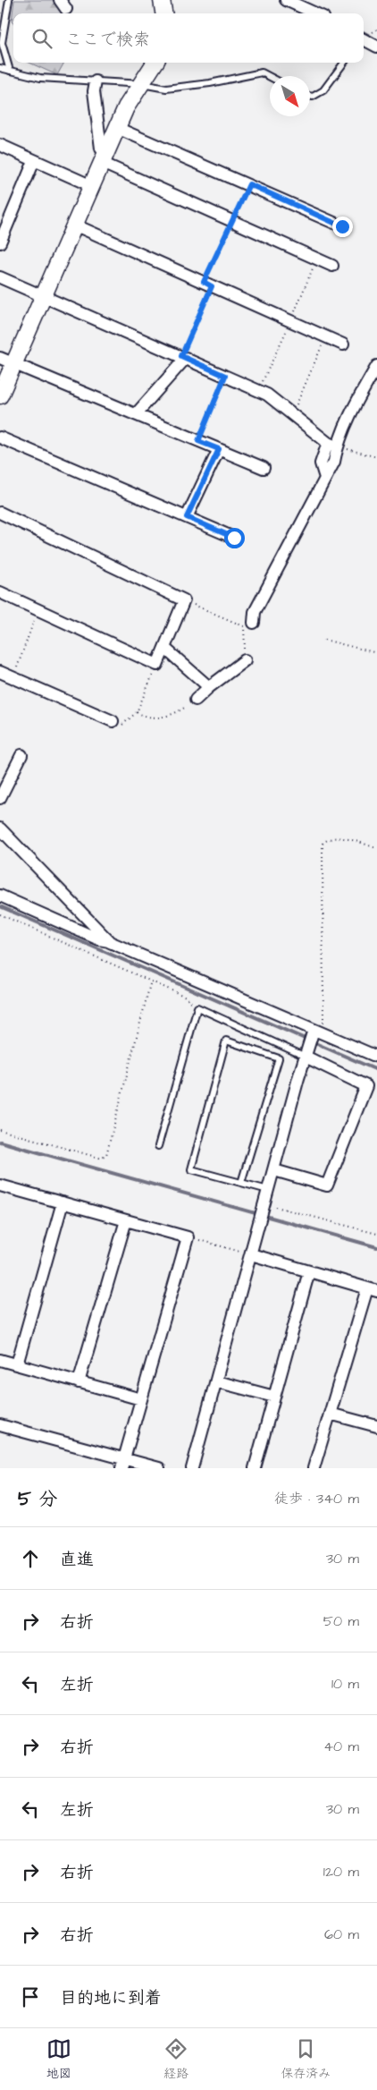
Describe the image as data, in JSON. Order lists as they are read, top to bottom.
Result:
{
  "north": "bottom right",
  "page": {
    "search": "ここで検索",
    "heading": ["5 分", "徒歩 · 340 m"],
    "list": [
      ["直進", "30 m"],
      ["右折", "50 m"],
      ["左折", "10 m"],
      ["右折", "40 m"],
      ["左折", "30 m"],
      ["右折", "120 m"],
      ["右折", "60 m"],
      "目的地に到着"
    ],
    "nav": ["地図", "経路", "保存済み"]
  }
}
